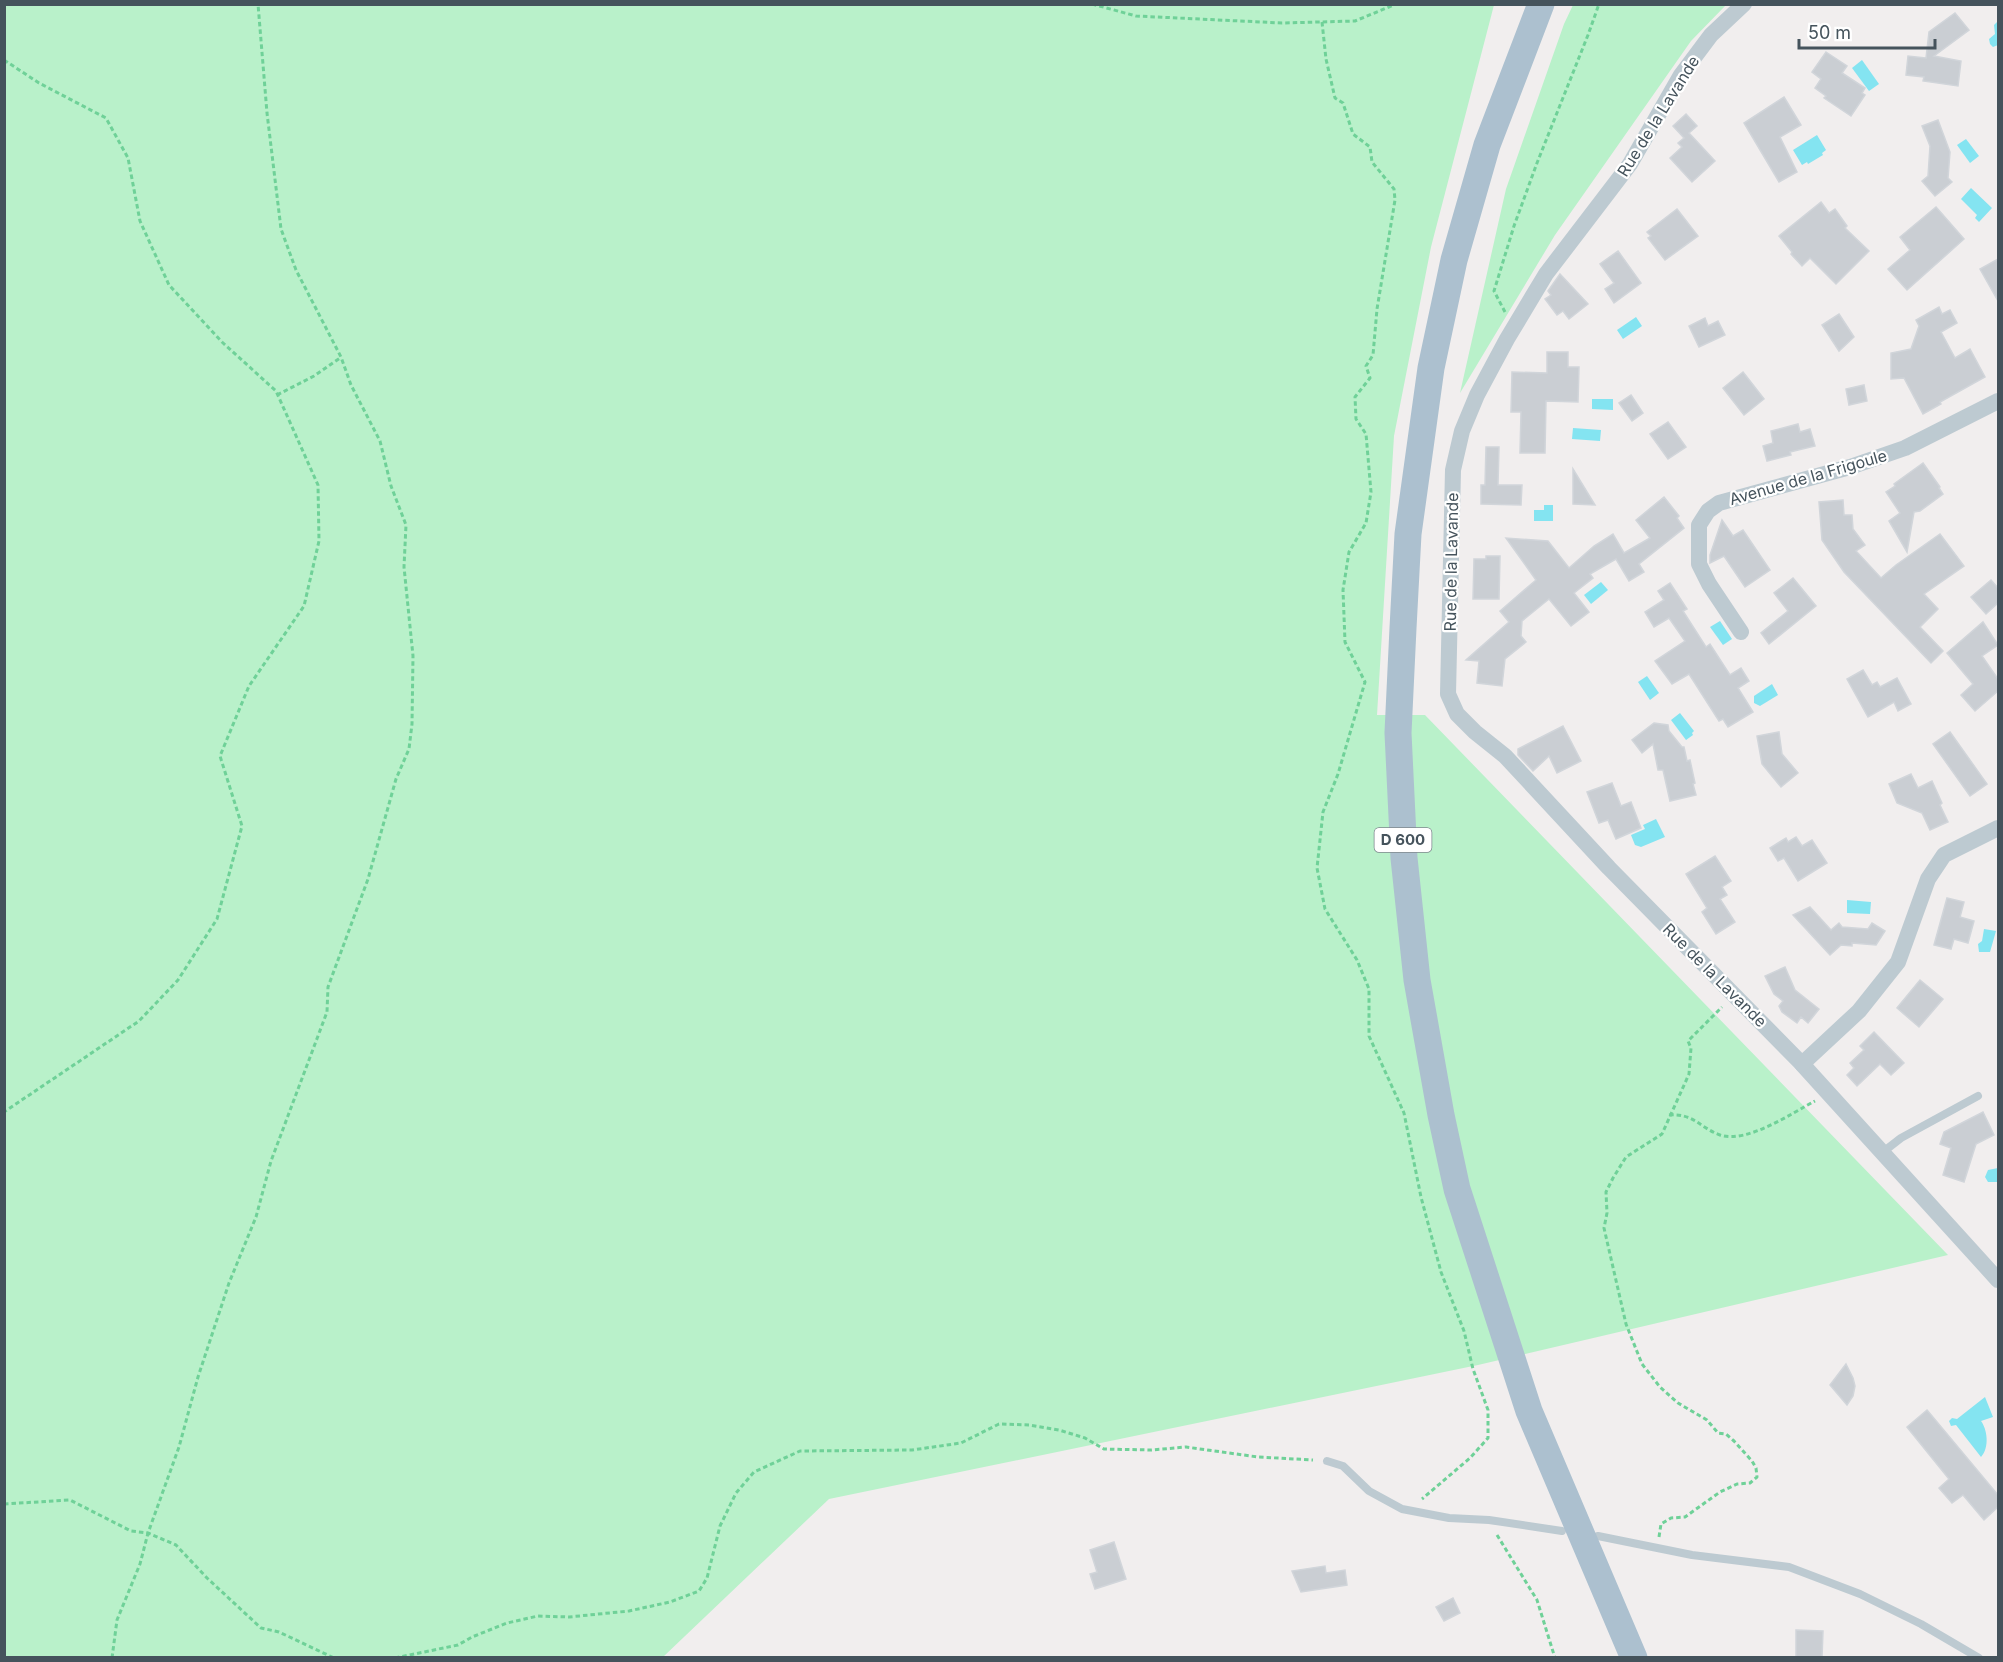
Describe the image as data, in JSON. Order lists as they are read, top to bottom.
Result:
{
  "streets": {
    "main road": ["D 600"],
    "street": ["Rue de la Lavande", "Avenue de la Frigoule"]
  },
  "scale_bar": "50 m"
}
